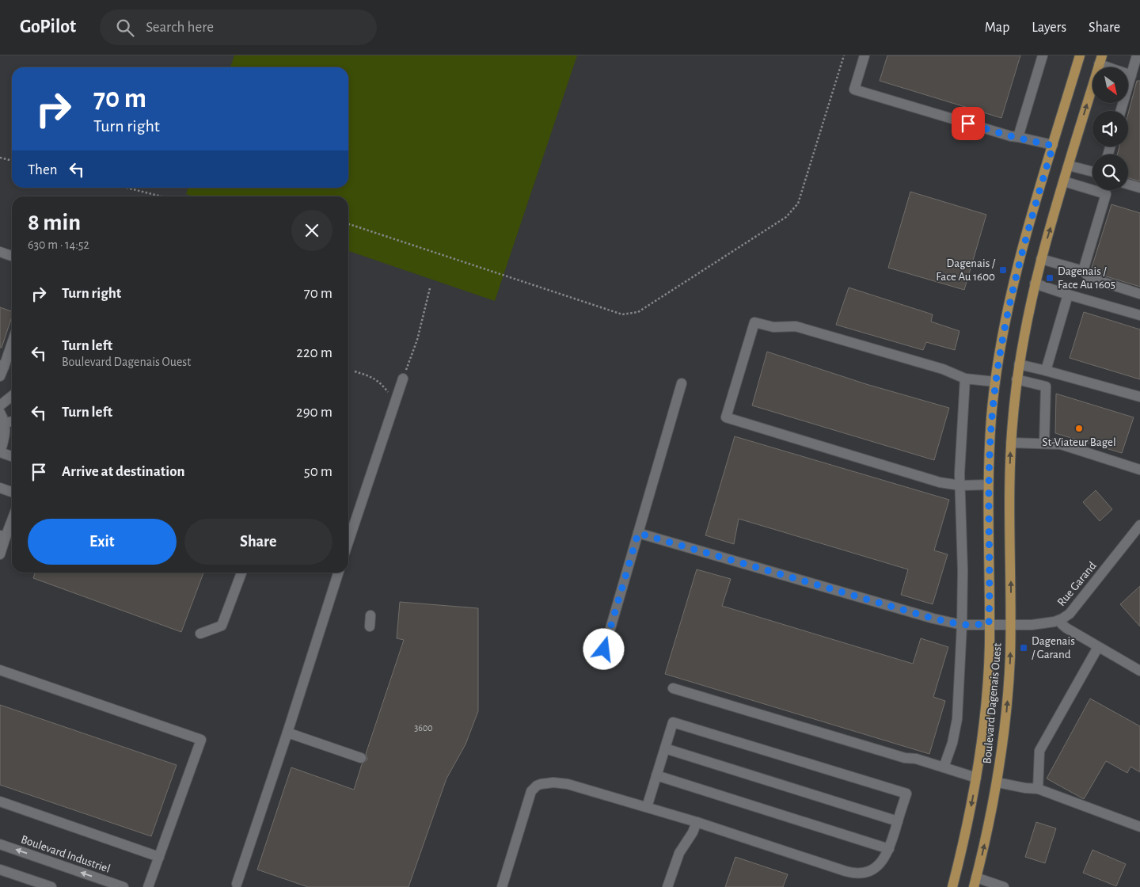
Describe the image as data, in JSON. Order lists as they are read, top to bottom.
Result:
{
  "streets": {
    "main road": ["Boulevard Dagenais Ouest"],
    "street": ["Rue Garand", "Boulevard Industriel"]
  },
  "crossings": [
    ["Rue Garand", "Boulevard Dagenais Ouest"]
  ],
  "places": {
    "transit": ["Dagenais / Face Au 1600", "Dagenais / Face Au 1605", "Dagenais / Garand"],
    "other": ["St-Viateur Bagel"]
  },
  "house_numbers": ["3600"],
  "north": "bottom right",
  "page": {
    "header": "GoPilot",
    "search": "Search here",
    "nav": ["Map", "Layers", "Share"],
    "turn": ["70 m", "Turn right"],
    "then": "Then",
    "heading": ["8 min", "630 m · 14:52"],
    "list": [
      {
        "name": "Turn right",
        "value": "70 m"
      },
      {
        "name": "Turn left",
        "note": "Boulevard Dagenais Ouest",
        "value": "220 m"
      },
      {
        "name": "Turn left",
        "value": "290 m"
      },
      {
        "name": "Arrive at destination",
        "value": "50 m"
      }
    ],
    "buttons": ["Exit", "Share"]
  }
}
